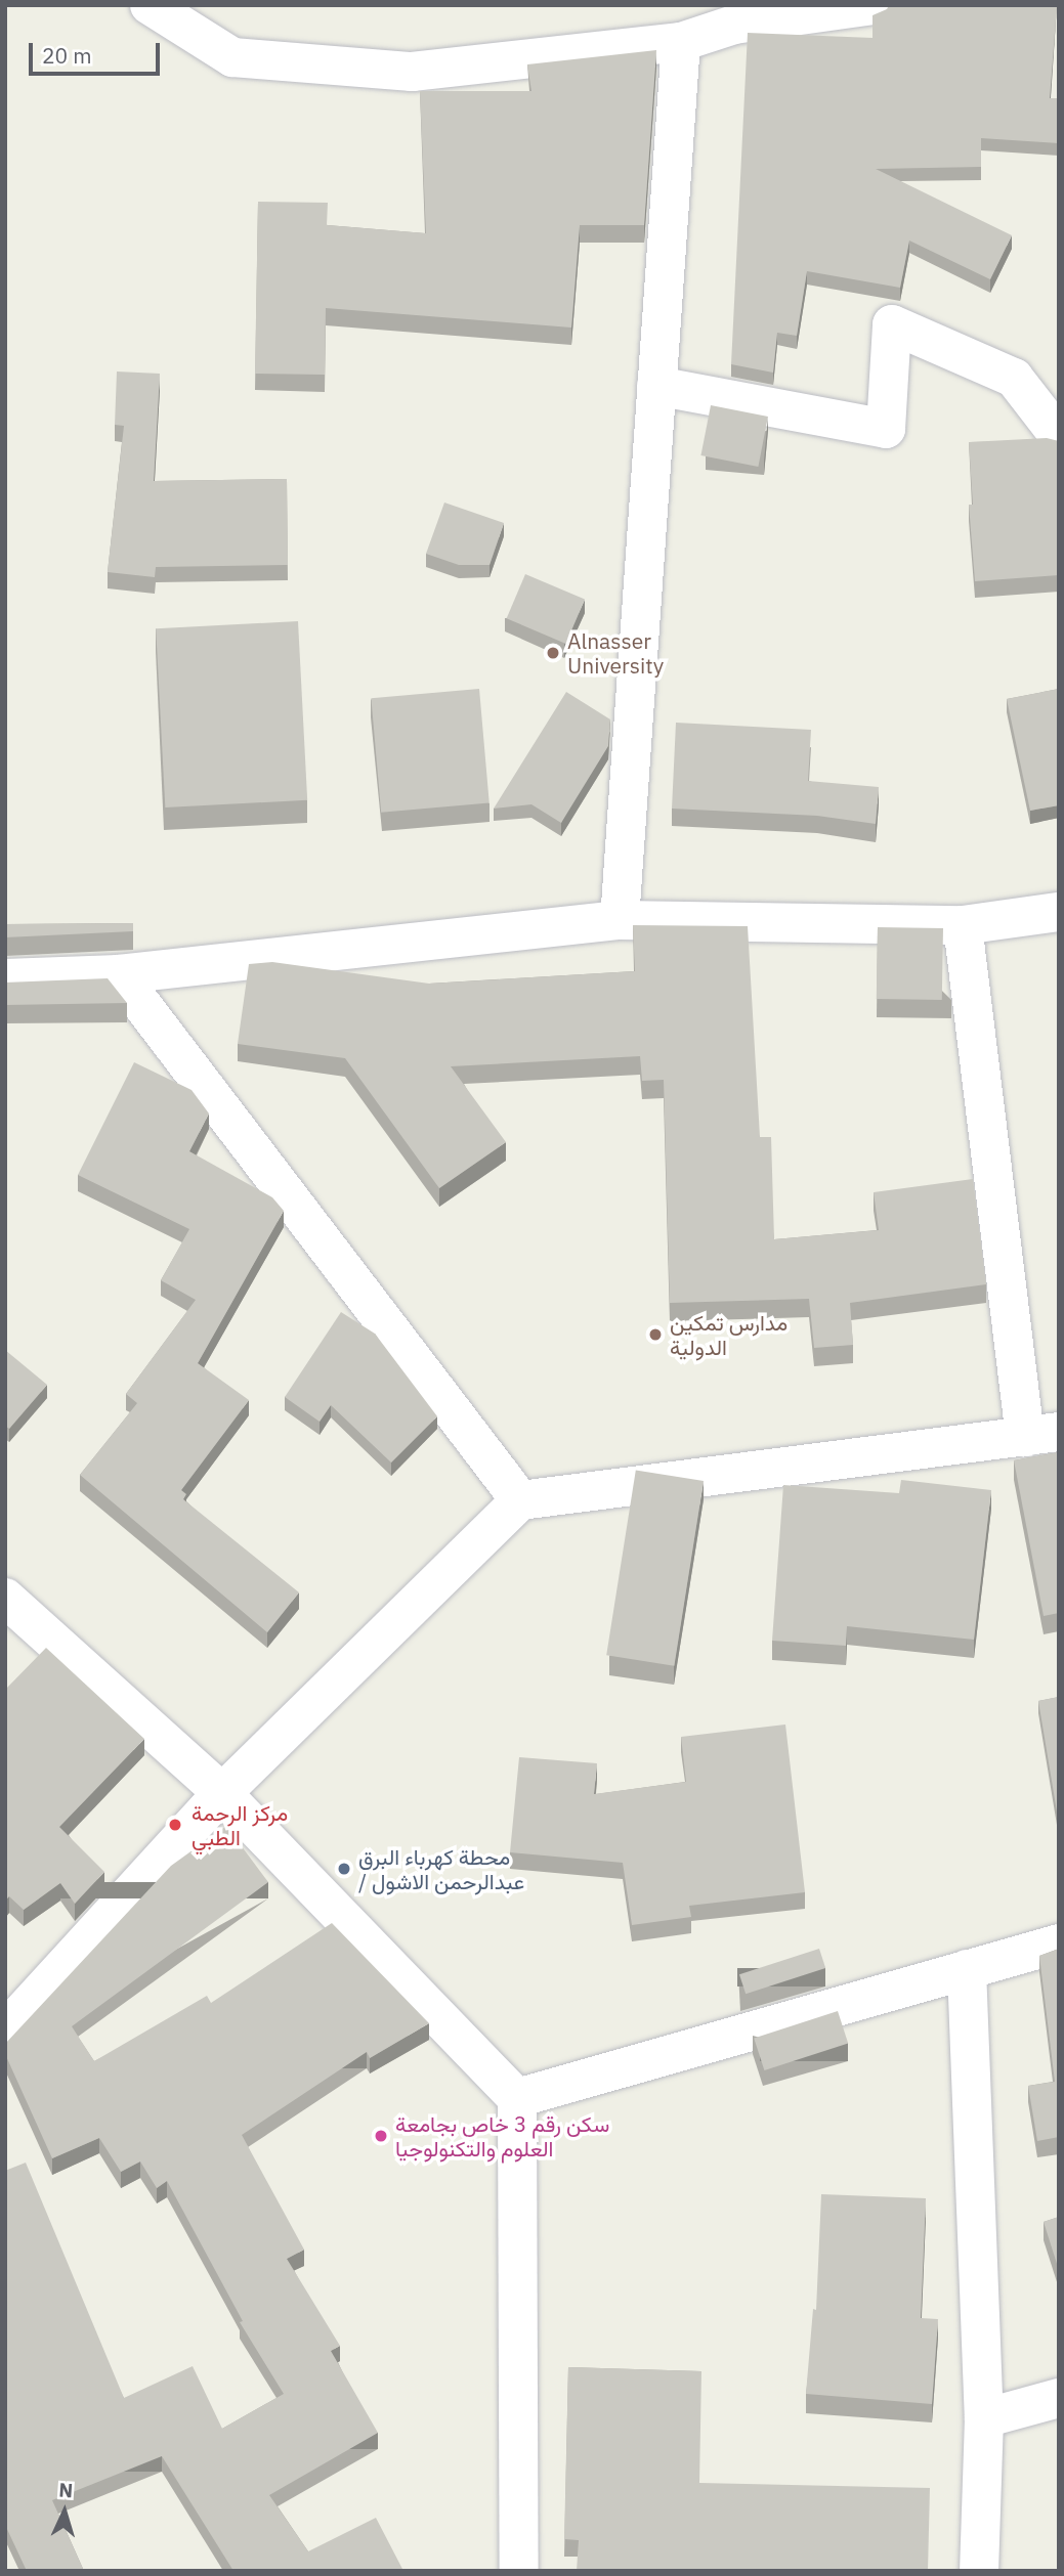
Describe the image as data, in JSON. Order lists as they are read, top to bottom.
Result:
{
  "places": [
    "Alnasser University",
    "مدارس تمكين الدولية",
    "مركز الرحمة الطبي",
    "محطة كهرباء البرق / عبدالرحمن الاشول",
    "سكن رقم 3 خاص بجامعة العلوم والتكنولوجيا"
  ],
  "scale_bar": "20 m",
  "north": "top"
}
